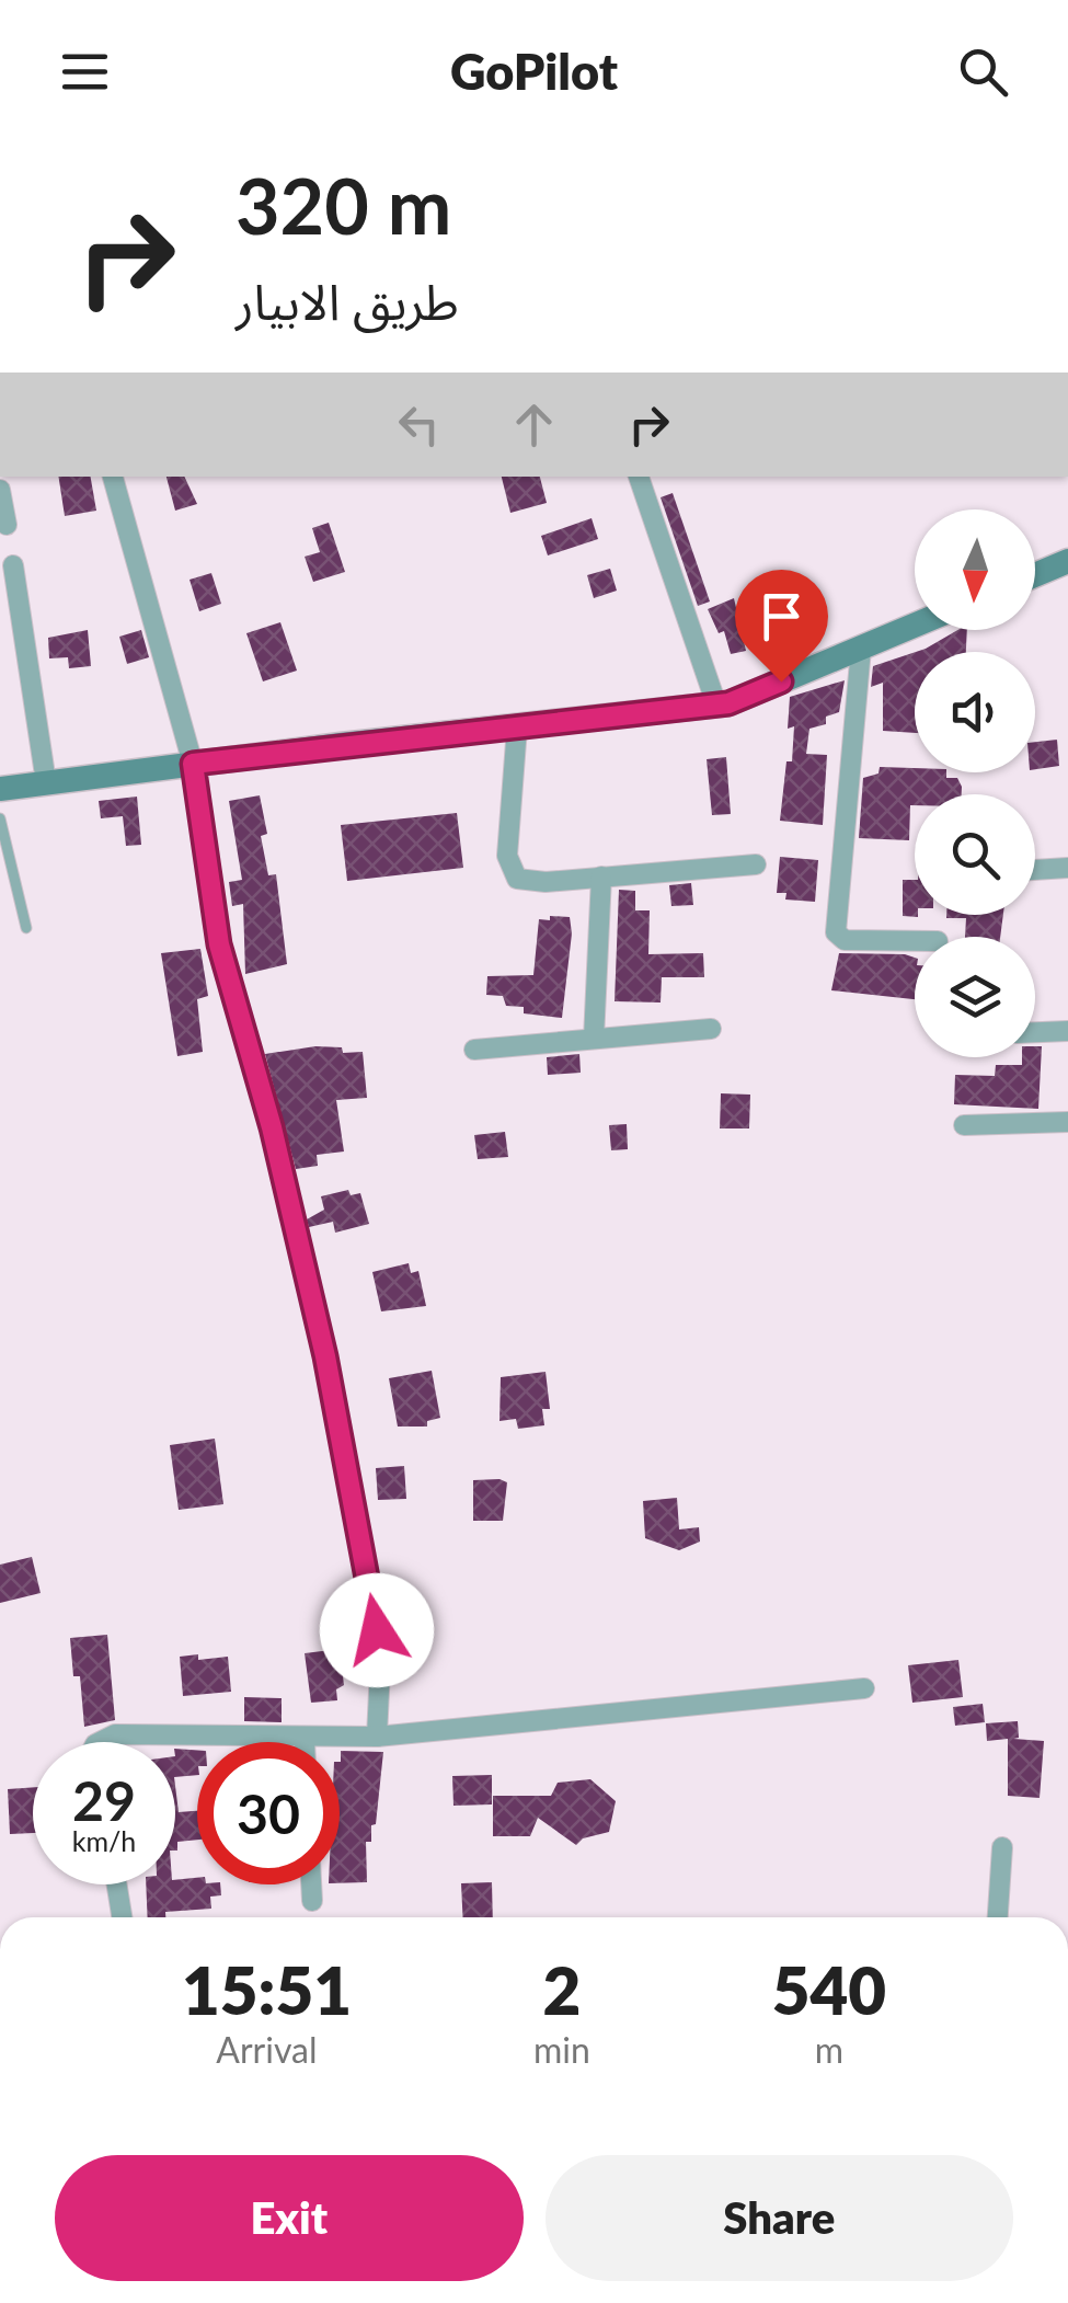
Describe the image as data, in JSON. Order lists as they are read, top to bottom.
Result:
{
  "north": "bottom",
  "page": {
    "header": "GoPilot",
    "turn": ["320 m", "طريق الابيار"],
    "speed": "29 km/h",
    "limit": "30",
    "eta": [
      "15:51",
      "Arrival",
      "2",
      "min",
      "540",
      "m"
    ],
    "buttons": ["Exit", "Share"]
  }
}
